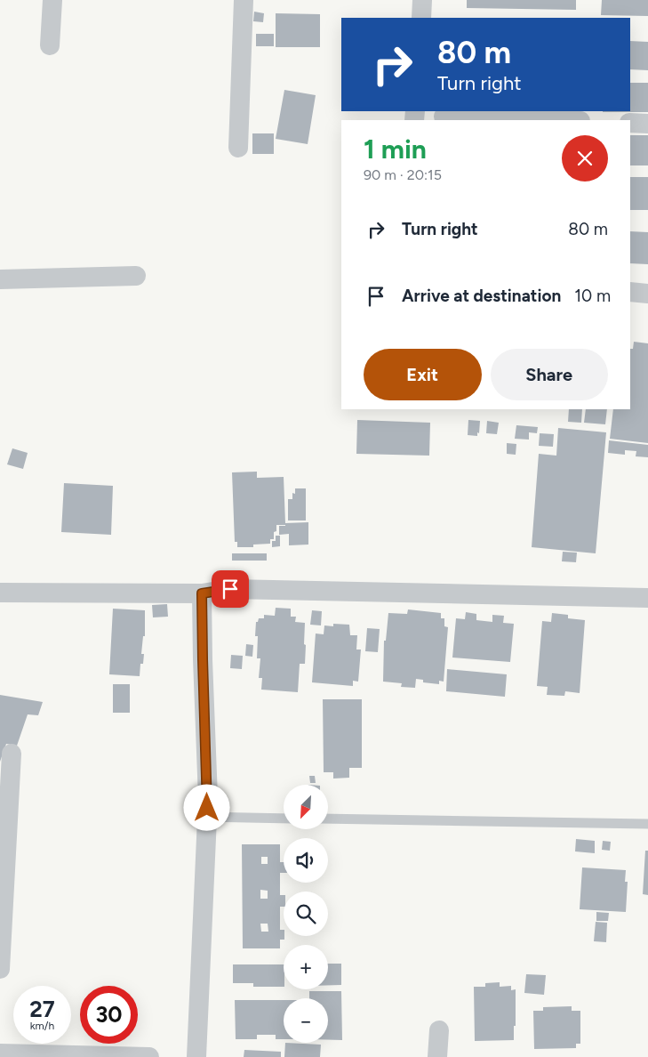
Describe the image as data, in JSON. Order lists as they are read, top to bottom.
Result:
{
  "north": "bottom left",
  "page": {
    "turn": ["80 m", "Turn right"],
    "heading": ["1 min", "90 m · 20:15"],
    "list": [
      {
        "name": "Turn right",
        "value": "80 m"
      },
      {
        "name": "Arrive at destination",
        "value": "10 m"
      }
    ],
    "buttons": ["Exit", "Share"],
    "map_buttons": ["+", "−"],
    "speed": "27 km/h",
    "limit": "30"
  }
}
